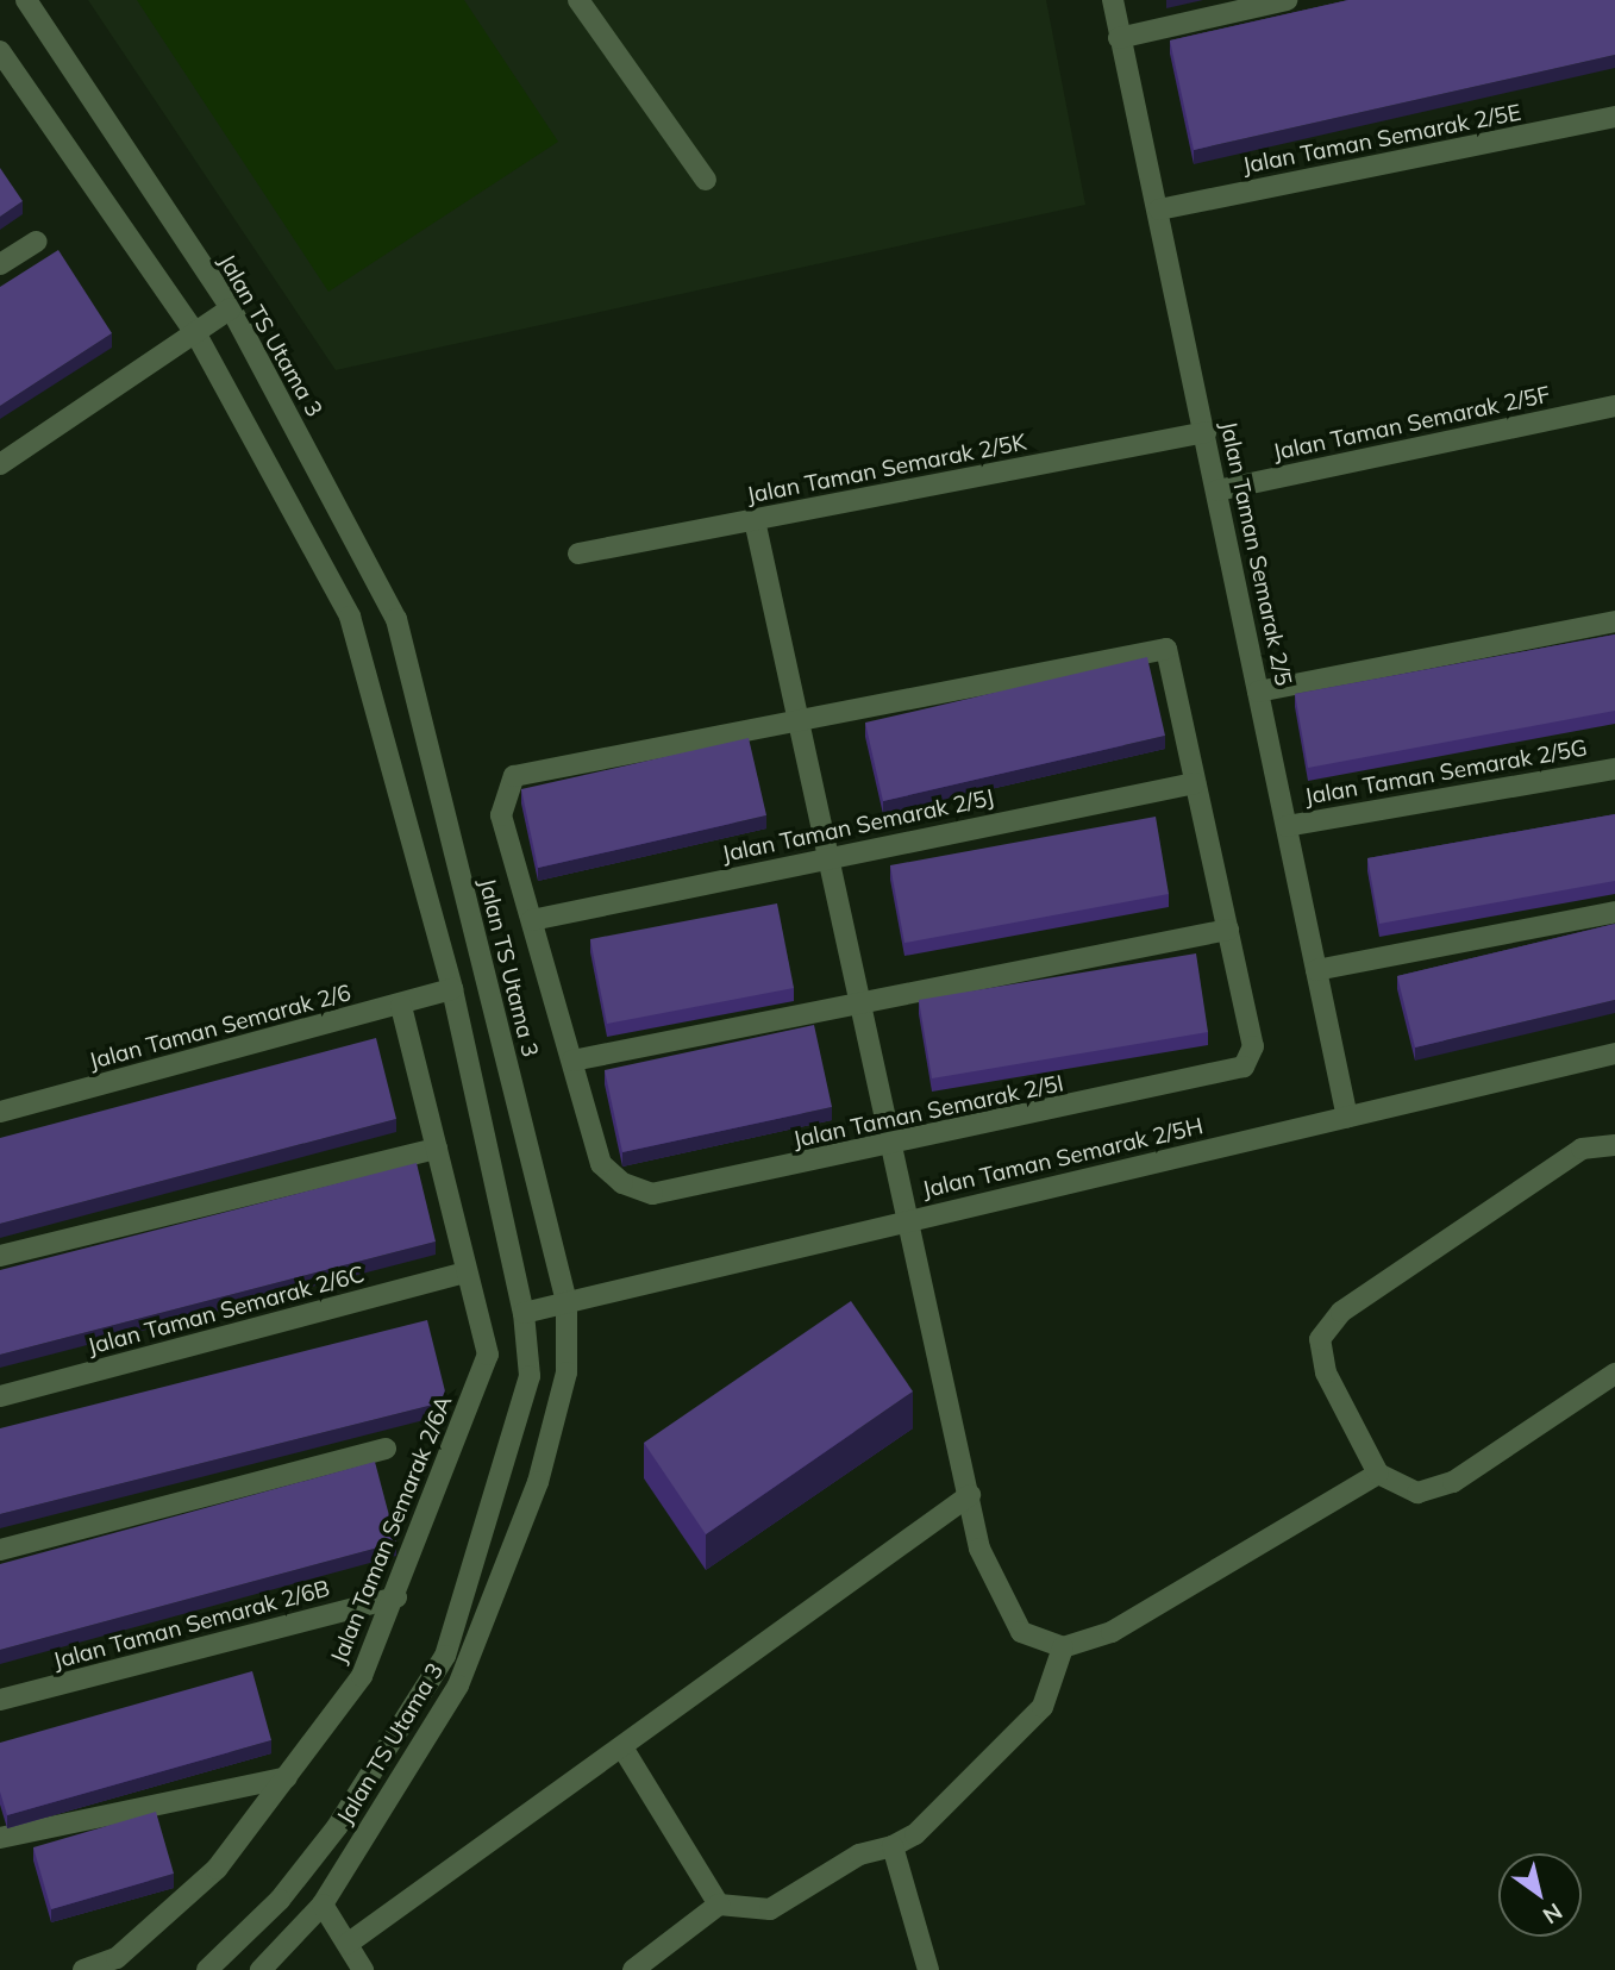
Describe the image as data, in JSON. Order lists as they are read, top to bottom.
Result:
{
  "streets": {
    "street": [
      "Jalan Taman Semarak 2/5E",
      "Jalan TS Utama 3",
      "Jalan Taman Semarak 2/5F",
      "Jalan Taman Semarak 2/5K",
      "Jalan Taman Semarak 2/5",
      "Jalan Taman Semarak 2/5G",
      "Jalan Taman Semarak 2/5J",
      "Jalan Taman Semarak 2/6",
      "Jalan Taman Semarak 2/5I",
      "Jalan Taman Semarak 2/5H",
      "Jalan Taman Semarak 2/6C",
      "Jalan Taman Semarak 2/6A",
      "Jalan Taman Semarak 2/6B"
    ]
  },
  "crossings": [
    ["Jalan Taman Semarak 2/5E", "Jalan Taman Semarak 2/5"],
    ["Jalan TS Utama 3", "Jalan Taman Semarak 2/6"],
    ["Jalan TS Utama 3", "Jalan Taman Semarak 2/5H"],
    ["Jalan Taman Semarak 2/5F", "Jalan Taman Semarak 2/5"],
    ["Jalan Taman Semarak 2/5K", "Jalan Taman Semarak 2/5"],
    ["Jalan Taman Semarak 2/5", "Jalan Taman Semarak 2/5G"],
    ["Jalan Taman Semarak 2/5", "Jalan Taman Semarak 2/5H"],
    ["Jalan Taman Semarak 2/6", "Jalan Taman Semarak 2/6A"],
    ["Jalan Taman Semarak 2/6C", "Jalan Taman Semarak 2/6A"],
    ["Jalan Taman Semarak 2/6A", "Jalan Taman Semarak 2/6B"]
  ],
  "north": "bottom right"
}
